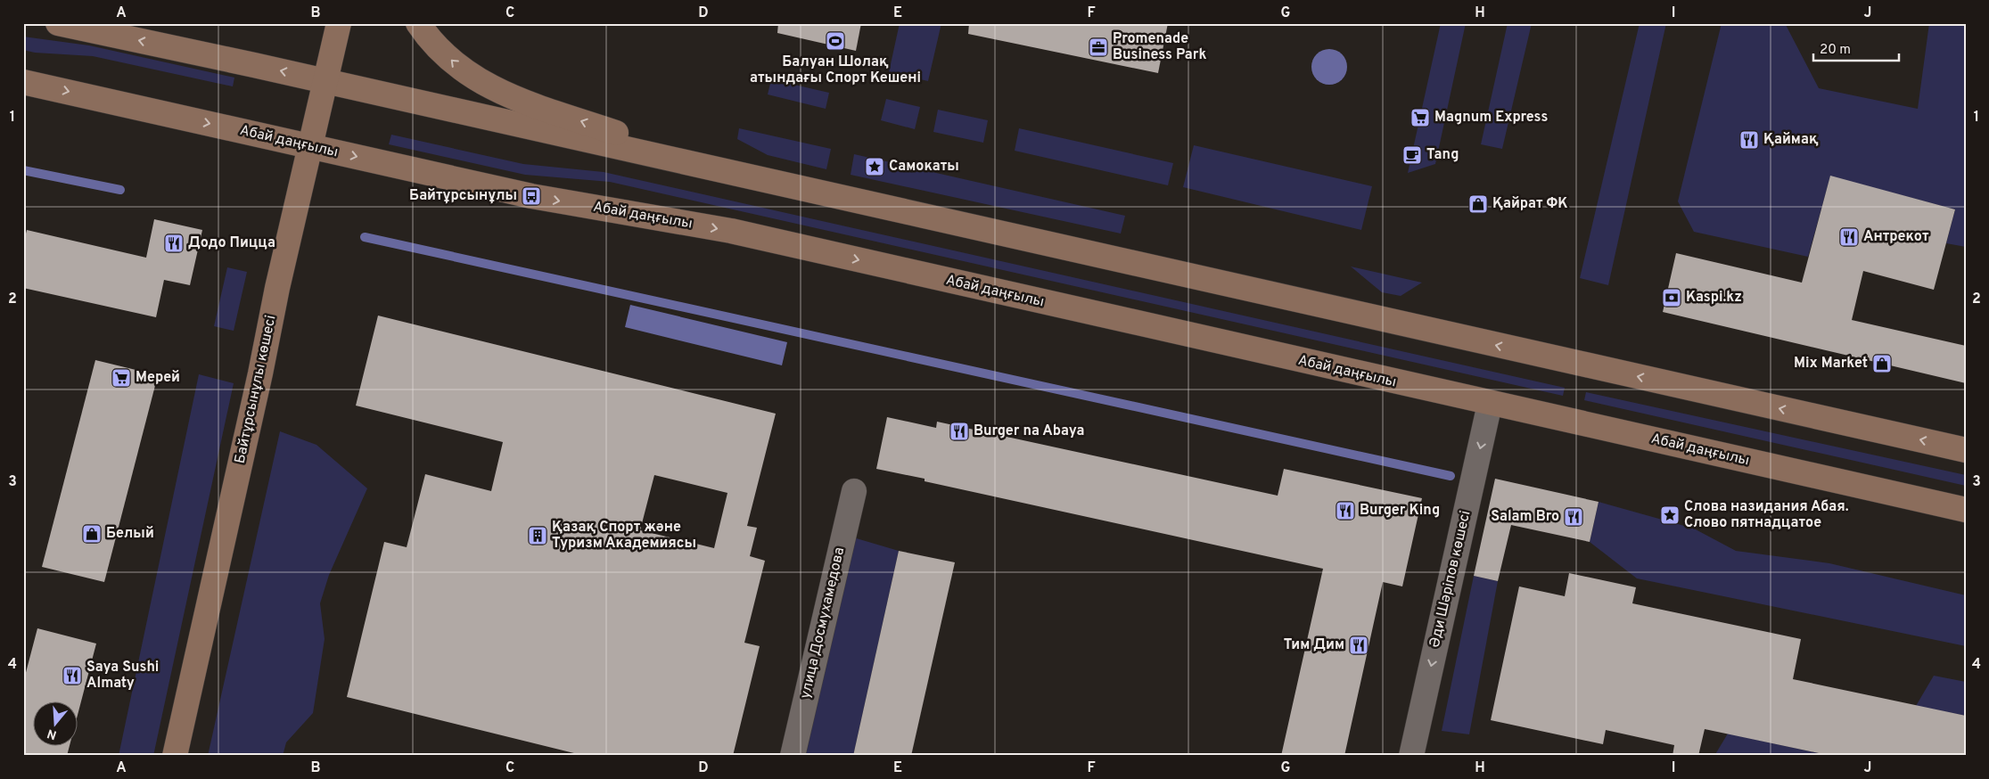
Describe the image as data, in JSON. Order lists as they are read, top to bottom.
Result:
{
  "streets": {
    "main road": ["Абай даңғылы", "Байтұрсынұлы көшесі"],
    "street": ["Әди Шәріпов көшесі", "улица Досмухамедова"]
  },
  "crossings": [
    ["Абай даңғылы", "Байтұрсынұлы көшесі"],
    ["Абай даңғылы", "Әди Шәріпов көшесі"]
  ],
  "one_way": ["Әди Шәріпов көшесі"],
  "places": {
    "sports": ["Балуан Шолақ атындағы Спорт Кешені"],
    "office": ["Promenade Business Park"],
    "supermarket": ["Magnum Express", "Мерей"],
    "restaurant": [
      "Қаймақ",
      "Антрекот",
      "Додо Пицца",
      "Burger na Abaya",
      "Burger King",
      "Salam Bro",
      "Тим Дим",
      "Saya Sushi Almaty"
    ],
    "cafe": ["Tang"],
    "place": ["Самокаты", "Слова назидания Абая. Слово пятнадцатое"],
    "bus stop": ["Байтұрсынұлы"],
    "shop": ["Қайрат ФК", "Mix Market", "Белый"],
    "bank": ["Kaspi.kz"],
    "building": ["Қазақ Спорт және Туризм Академиясы"]
  },
  "scale_bar": "20 m",
  "north": "bottom",
  "grid": {
    "columns": [
      "A",
      "B",
      "C",
      "D",
      "E",
      "F",
      "G",
      "H",
      "I",
      "J"
    ],
    "rows": [
      "1",
      "2",
      "3",
      "4"
    ]
  }
}
